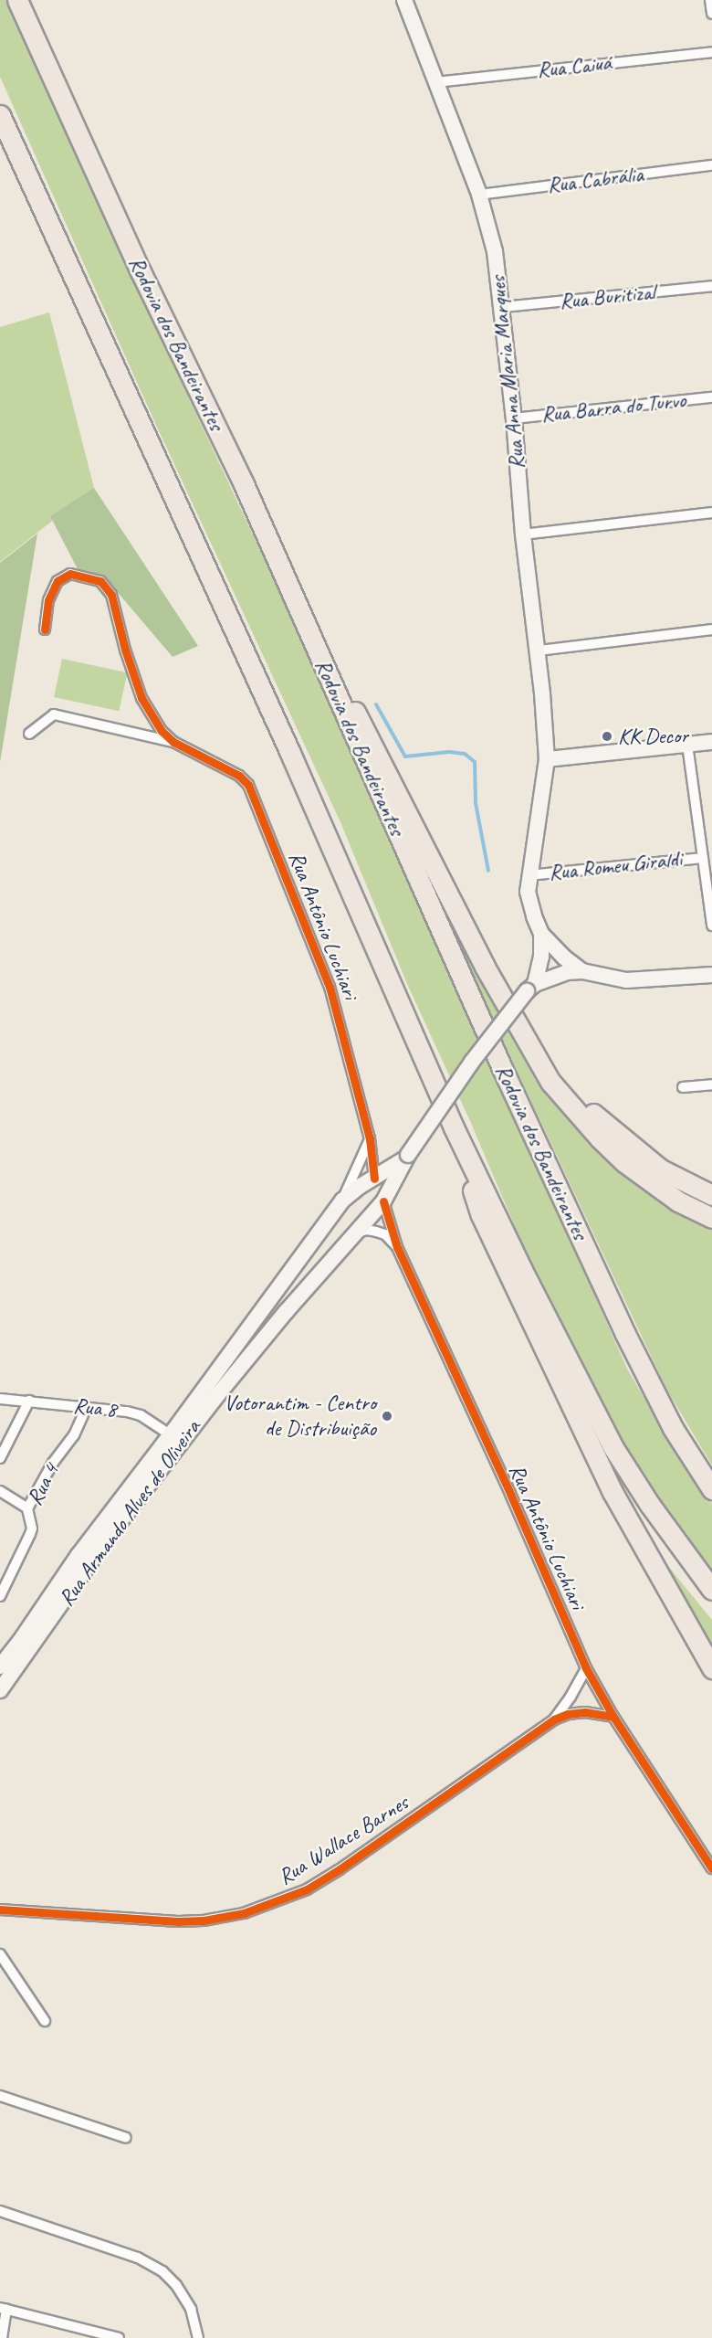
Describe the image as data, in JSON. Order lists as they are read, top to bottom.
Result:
{
  "streets": {
    "highway": ["Rodovia dos Bandeirantes"],
    "main road": ["Rua Anna Maria Marques", "Rua Armando Alves de Oliveira"],
    "street": [
      "Rua Caiuá",
      "Rua Cabrália",
      "Rua Buritizal",
      "Rua Barra do Turvo",
      "Rua Romeu Giraldi",
      "Rua Antônio Luchiari",
      "Rua 8",
      "Rua 4",
      "Rua Wallace Barnes"
    ]
  },
  "crossings": [
    ["Rua Caiuá", "Rua Anna Maria Marques"],
    ["Rua Cabrália", "Rua Anna Maria Marques"],
    ["Rua Buritizal", "Rua Anna Maria Marques"],
    ["Rua Anna Maria Marques", "Rua Barra do Turvo"],
    ["Rua Anna Maria Marques", "Rua Romeu Giraldi"],
    ["Rua Antônio Luchiari", "Rua Armando Alves de Oliveira"],
    ["Rua Antônio Luchiari", "Rua Wallace Barnes"],
    ["Rua 8", "Rua 4"],
    ["Rua 8", "Rua Armando Alves de Oliveira"]
  ],
  "places": ["KK Decor", "Votorantim - Centro de Distribuição"]
}
